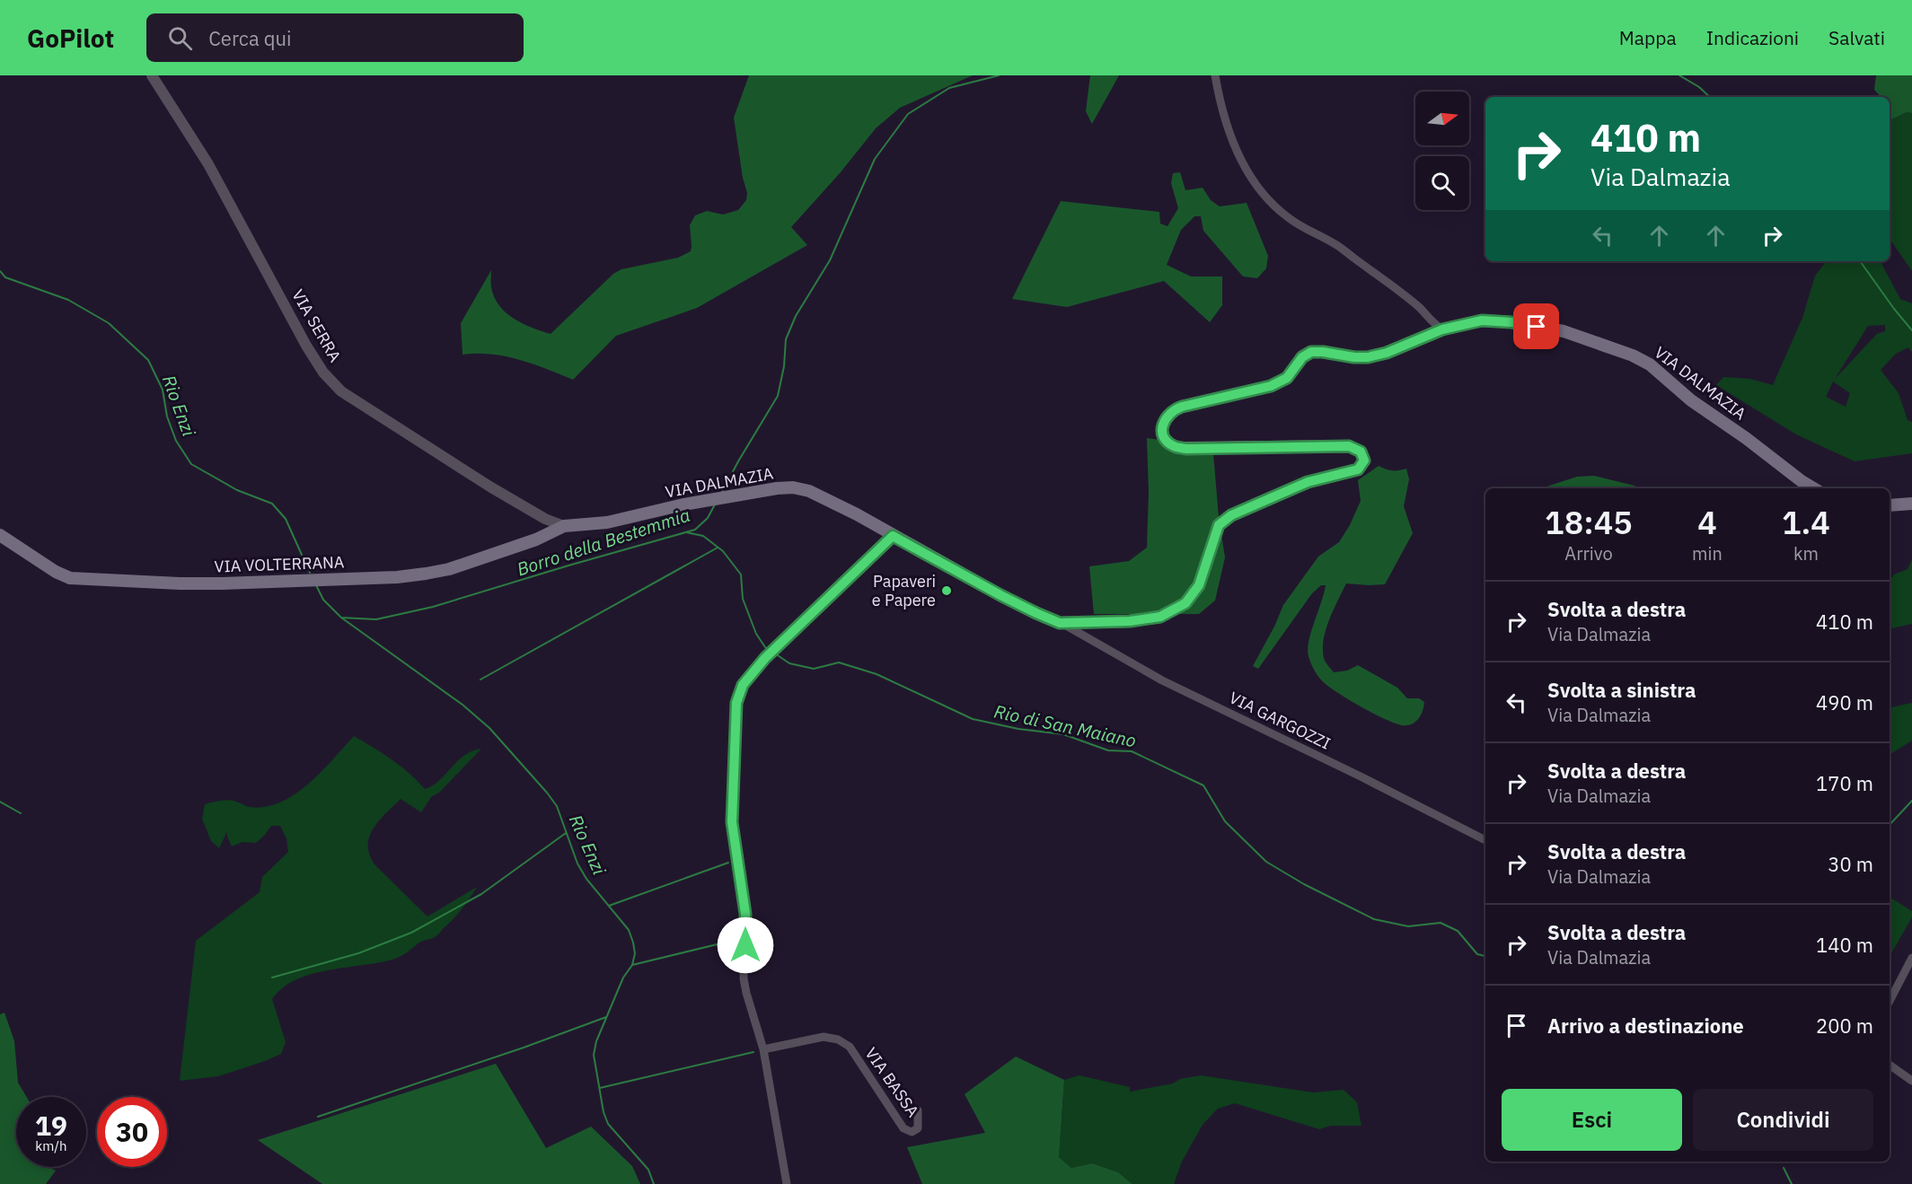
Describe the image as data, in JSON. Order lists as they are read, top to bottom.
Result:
{
  "streets": {
    "main road": ["VIA DALMAZIA", "VIA VOLTERRANA"],
    "street": ["VIA SERRA", "VIA GARGOZZI", "VIA BASSA"]
  },
  "crossings": [
    ["VIA SERRA", "VIA DALMAZIA"],
    ["VIA SERRA", "VIA VOLTERRANA"],
    ["VIA DALMAZIA", "VIA VOLTERRANA"],
    ["VIA DALMAZIA", "VIA GARGOZZI"]
  ],
  "water": ["Rio Enzi", "Borro della Bestemmia", "Rio di San Maiano"],
  "places": ["Papaveri e Papere"],
  "north": "right",
  "page": {
    "header": "GoPilot",
    "search": "Cerca qui",
    "nav": ["Mappa", "Indicazioni", "Salvati"],
    "turn": ["410 m", "Via Dalmazia"],
    "eta": [
      "18:45",
      "Arrivo",
      "4",
      "min",
      "1.4",
      "km"
    ],
    "list": [
      {
        "name": "Svolta a destra",
        "note": "Via Dalmazia",
        "value": "410 m"
      },
      {
        "name": "Svolta a sinistra",
        "note": "Via Dalmazia",
        "value": "490 m"
      },
      {
        "name": "Svolta a destra",
        "note": "Via Dalmazia",
        "value": "170 m"
      },
      {
        "name": "Svolta a destra",
        "note": "Via Dalmazia",
        "value": "30 m"
      },
      {
        "name": "Svolta a destra",
        "note": "Via Dalmazia",
        "value": "140 m"
      },
      {
        "name": "Arrivo a destinazione",
        "value": "200 m"
      }
    ],
    "buttons": ["Esci", "Condividi"],
    "speed": "19 km/h",
    "limit": "30"
  }
}
